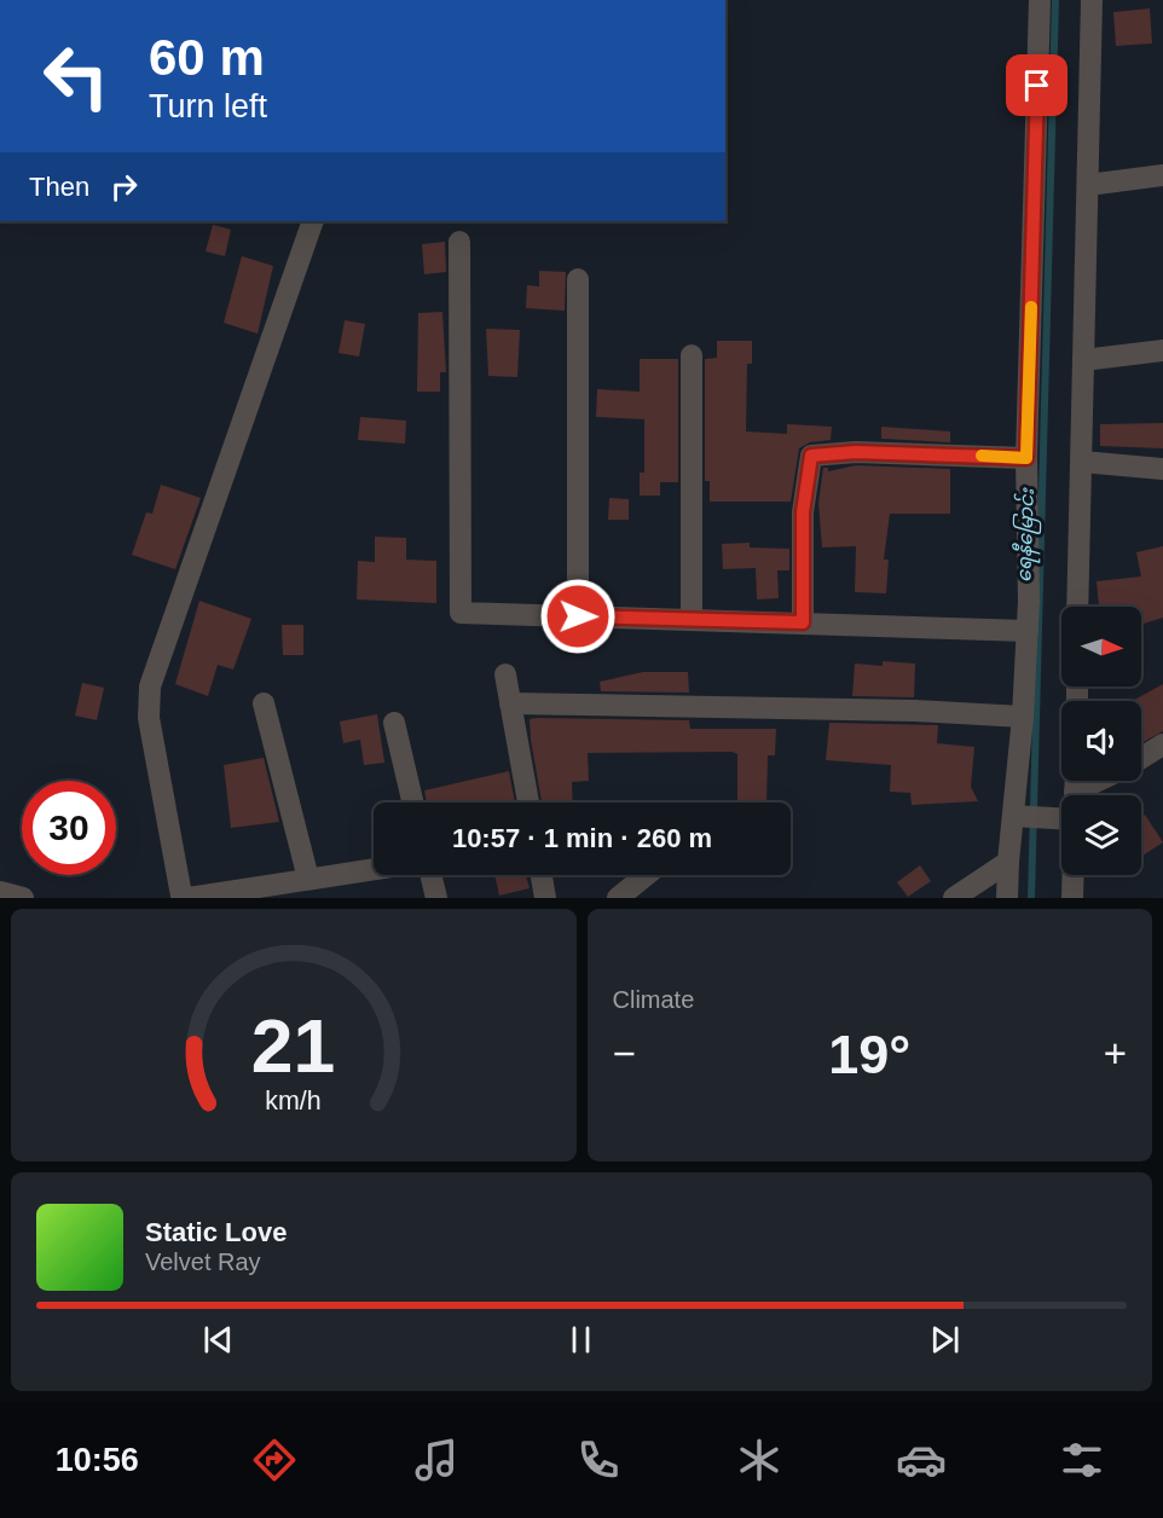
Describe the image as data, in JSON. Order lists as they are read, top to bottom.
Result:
{
  "water": ["ရေနီမြောင်း"],
  "north": "right",
  "page": {
    "turn": ["60 m", "Turn left"],
    "then": "Then",
    "limit": "30",
    "trip": "10:57 · 1 min · 260 m",
    "tile": "Climate",
    "heat": ["−", "19°", "+"],
    "song": ["Static Love", "Velvet Ray"],
    "tabs": "10:56",
    "gauge": ["21", "km/h"]
  }
}
